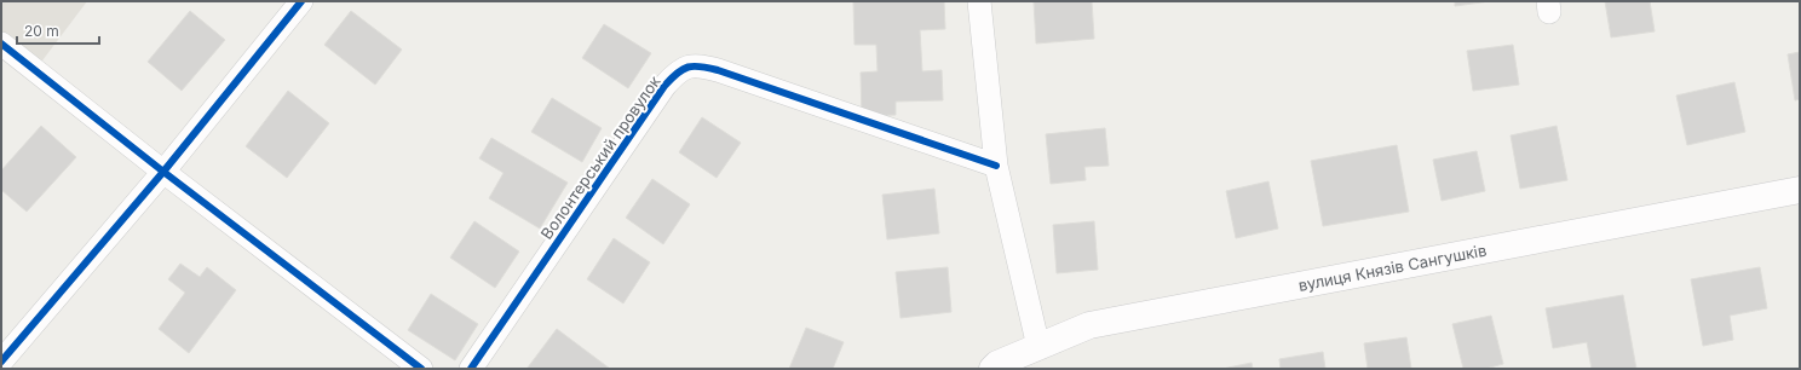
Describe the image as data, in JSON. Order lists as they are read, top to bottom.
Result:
{
  "streets": {
    "main road": ["вулиця Князів Сангушків"],
    "street": ["Волонтерський провулок"]
  },
  "scale_bar": "20 m"
}
